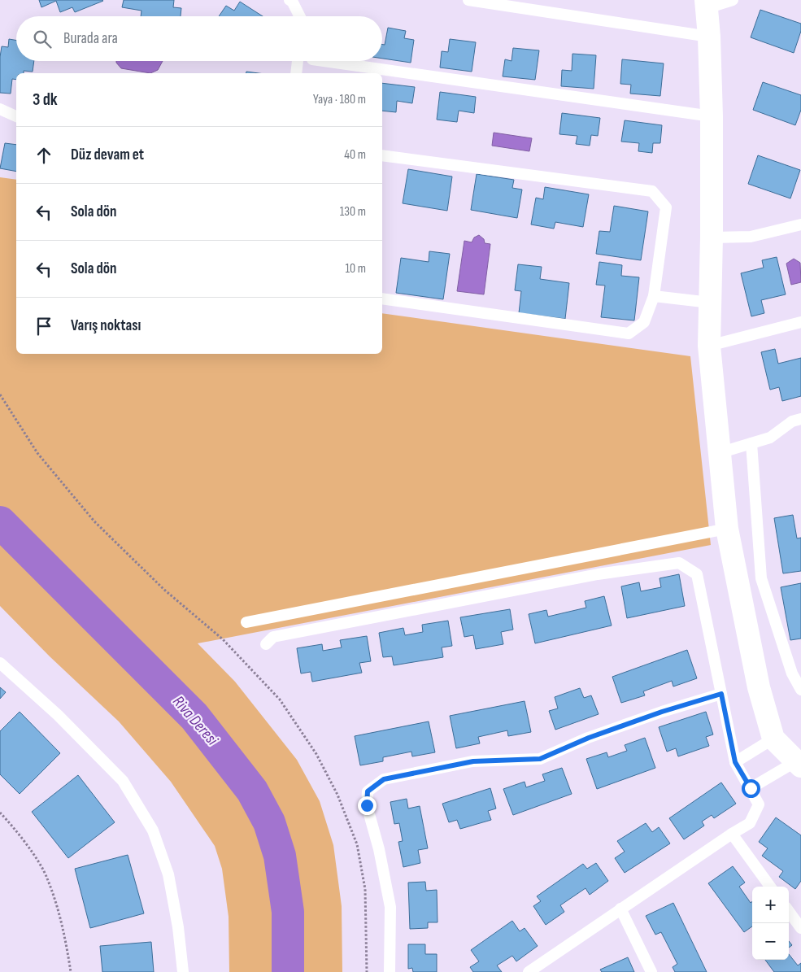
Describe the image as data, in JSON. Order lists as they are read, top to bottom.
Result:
{
  "water": ["Riva Deresi"],
  "page": {
    "search": "Burada ara",
    "heading": ["3 dk", "Yaya · 180 m"],
    "list": [
      ["Düz devam et", "40 m"],
      ["Sola dön", "130 m"],
      ["Sola dön", "10 m"],
      "Varış noktası"
    ],
    "map_buttons": ["+", "−"]
  }
}
